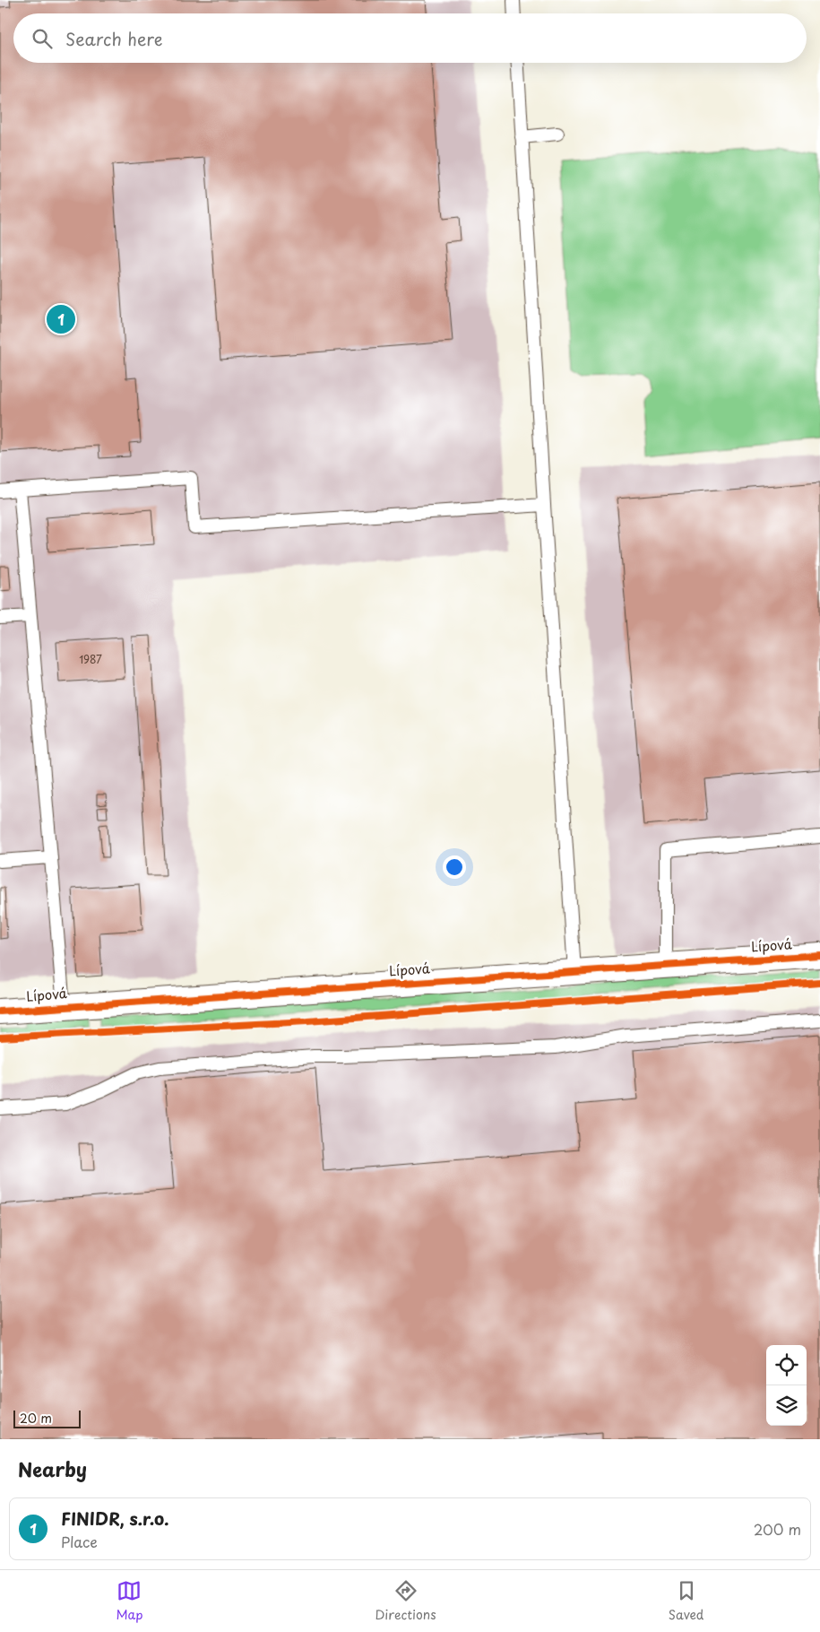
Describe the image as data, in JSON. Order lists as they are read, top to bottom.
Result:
{
  "streets": {
    "street": ["Lípová"]
  },
  "house_numbers": ["1987"],
  "scale_bar": "20 m",
  "page": {
    "search": "Search here",
    "pins": "1",
    "scale": "20 m",
    "heading": "Nearby",
    "list": [
      {
        "mark": "1",
        "name": "FINIDR, s.r.o.",
        "note": "Place",
        "value": "200 m"
      }
    ],
    "nav": ["Map", "Directions", "Saved"]
  }
}
